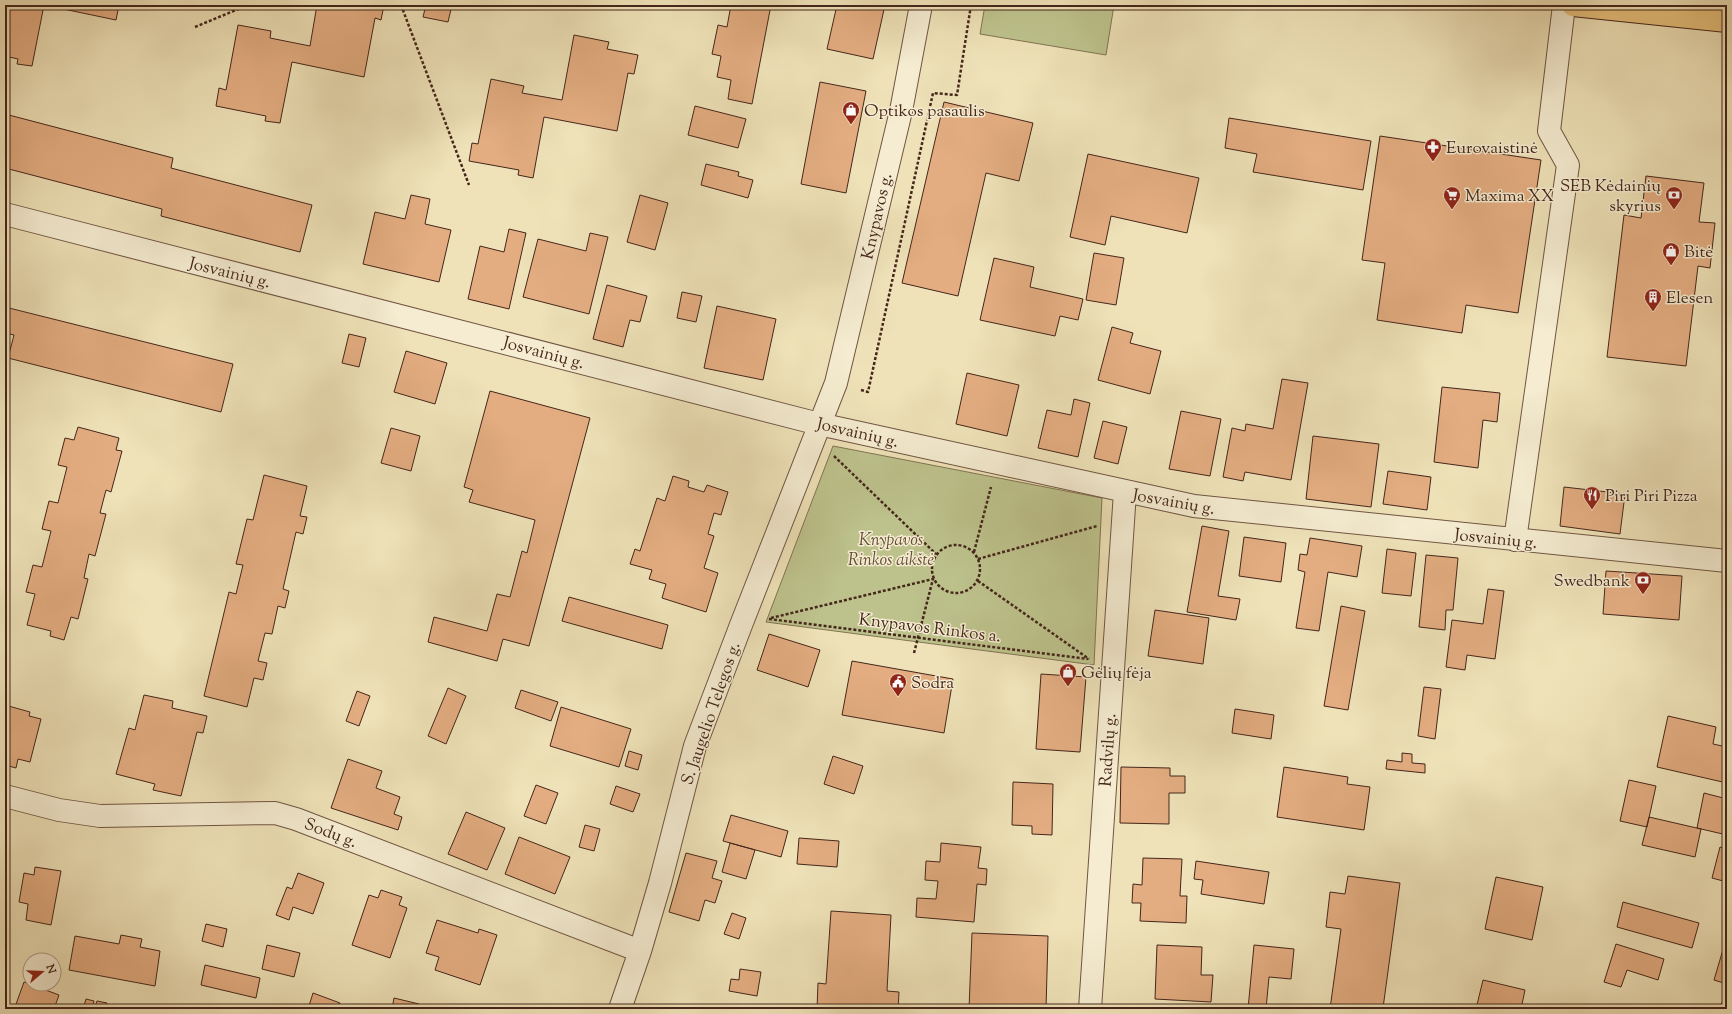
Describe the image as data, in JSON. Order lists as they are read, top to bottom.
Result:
{
  "streets": {
    "street": [
      "Knypavos g.",
      "Josvainių g.",
      "S. Jaugelio Telegos g.",
      "Radvilų g.",
      "Sodų g."
    ],
    "path": ["Knypavos Rinkos a."]
  },
  "crossings": [
    ["Knypavos g.", "Josvainių g."],
    ["Knypavos g.", "S. Jaugelio Telegos g."],
    ["Josvainių g.", "S. Jaugelio Telegos g."],
    ["Josvainių g.", "Radvilų g."],
    ["S. Jaugelio Telegos g.", "Sodų g."]
  ],
  "parks": ["Knypavos Rinkos aikštė"],
  "places": {
    "shop": ["Optikos pasaulis", "Bitė", "Gėlių fėja"],
    "pharmacy": ["Eurovaistinė"],
    "supermarket": ["Maxima XX"],
    "bank": ["SEB Kėdainių skyrius", "Swedbank"],
    "building": ["Elesen"],
    "restaurant": ["Piri Piri Pizza"],
    "public building": ["Sodra"]
  },
  "north": "right"
}
